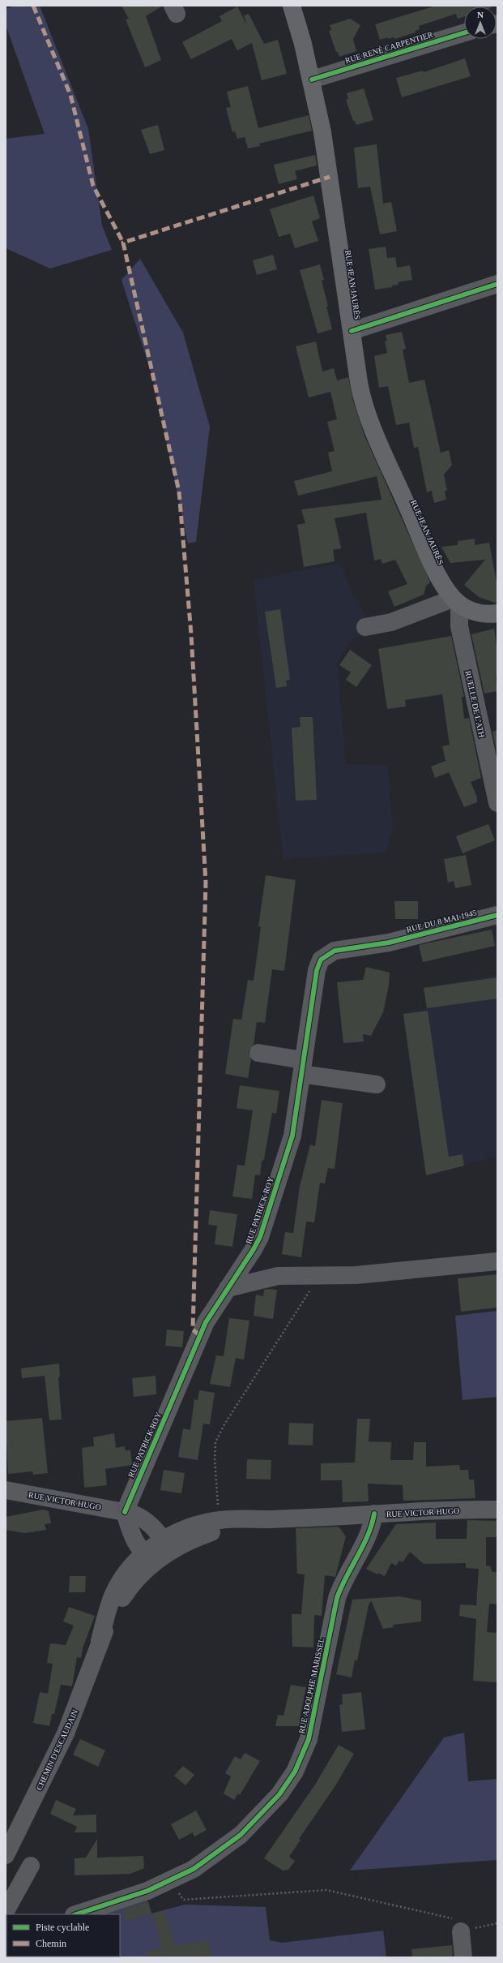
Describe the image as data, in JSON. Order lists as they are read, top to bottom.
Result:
{
  "streets": {
    "main road": ["RUE JEAN JAURÈS"],
    "street": [
      "RUE RENÉ CARPENTIER",
      "RUELLE DE L'ATH",
      "RUE DU 8 MAI 1945",
      "RUE PATRICK ROY",
      "RUE VICTOR HUGO",
      "RUE ADOLPHE MARISSEL",
      "CHEMIN D'ESCAUDAIN"
    ]
  },
  "crossings": [
    ["RUE RENÉ CARPENTIER", "RUE JEAN JAURÈS"],
    ["RUE JEAN JAURÈS", "RUELLE DE L'ATH"],
    ["RUE DU 8 MAI 1945", "RUE PATRICK ROY"],
    ["RUE PATRICK ROY", "RUE VICTOR HUGO"],
    ["RUE VICTOR HUGO", "RUE ADOLPHE MARISSEL"],
    ["RUE VICTOR HUGO", "CHEMIN D'ESCAUDAIN"]
  ],
  "legend": ["Piste cyclable", "Chemin"],
  "north": "top"
}
